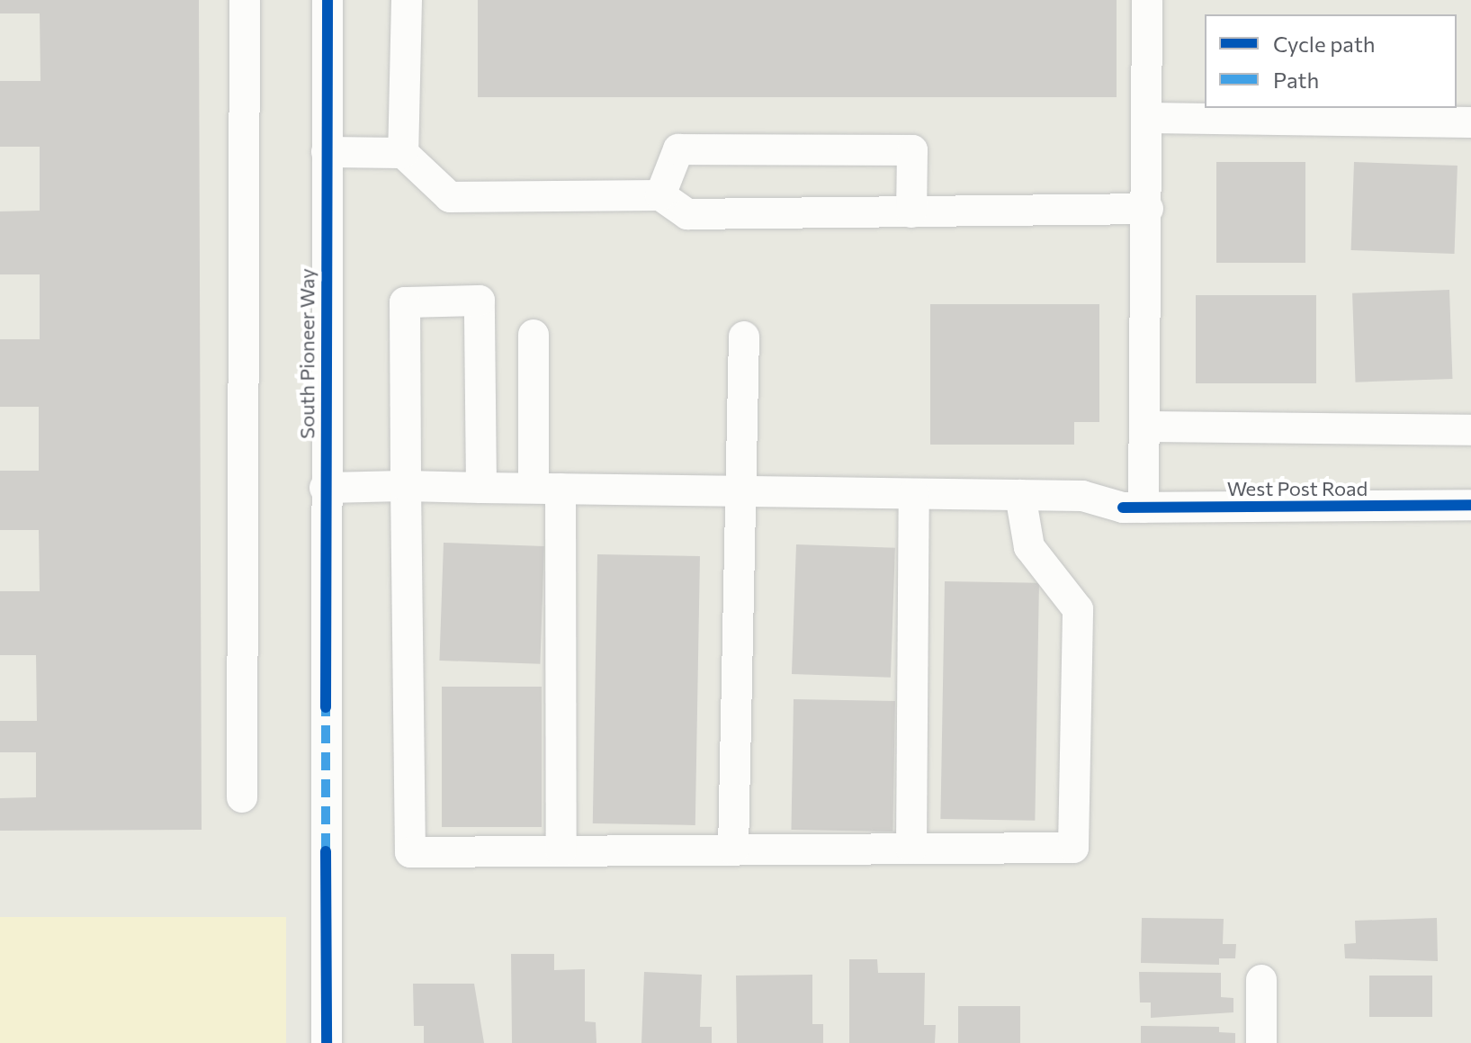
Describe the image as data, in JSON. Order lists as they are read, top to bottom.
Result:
{
  "streets": {
    "street": ["South Pioneer Way", "West Post Road"]
  },
  "crossings": [
    ["South Pioneer Way", "West Post Road"]
  ],
  "legend": ["Cycle path", "Path"]
}
